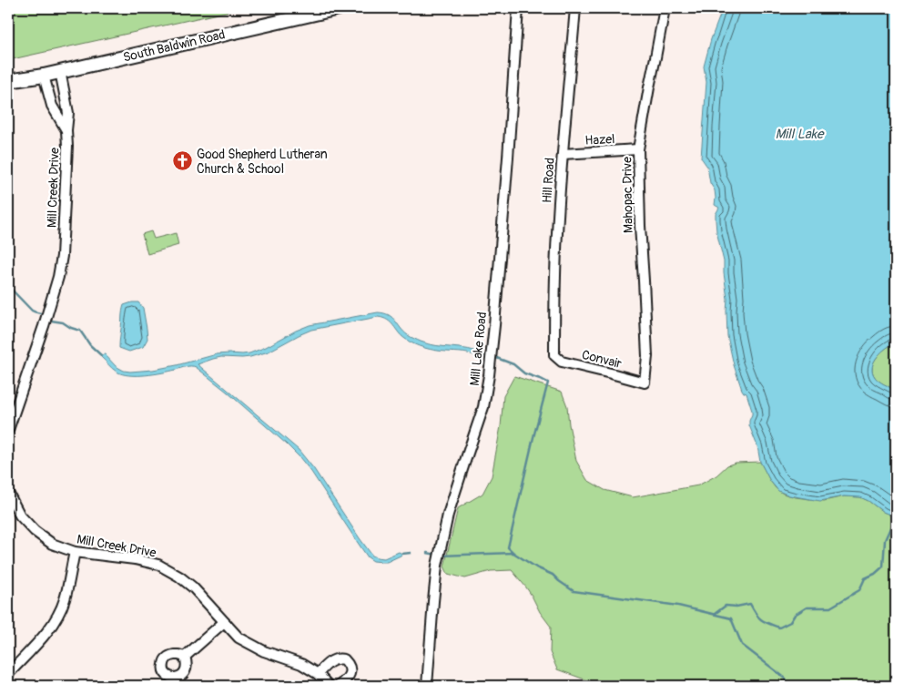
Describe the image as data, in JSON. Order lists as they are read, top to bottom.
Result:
{
  "streets": {
    "main road": ["South Baldwin Road"],
    "street": [
      "Hazel",
      "Hill Road",
      "Mill Creek Drive",
      "Mahopac Drive",
      "Mill Lake Road",
      "Convair"
    ]
  },
  "crossings": [
    ["South Baldwin Road", "Mill Creek Drive"],
    ["Hazel", "Hill Road"],
    ["Hazel", "Mahopac Drive"],
    ["Hill Road", "Convair"],
    ["Mahopac Drive", "Convair"]
  ],
  "water": ["Mill Lake"],
  "places": {
    "church": ["Good Shepherd Lutheran Church & School"]
  }
}
